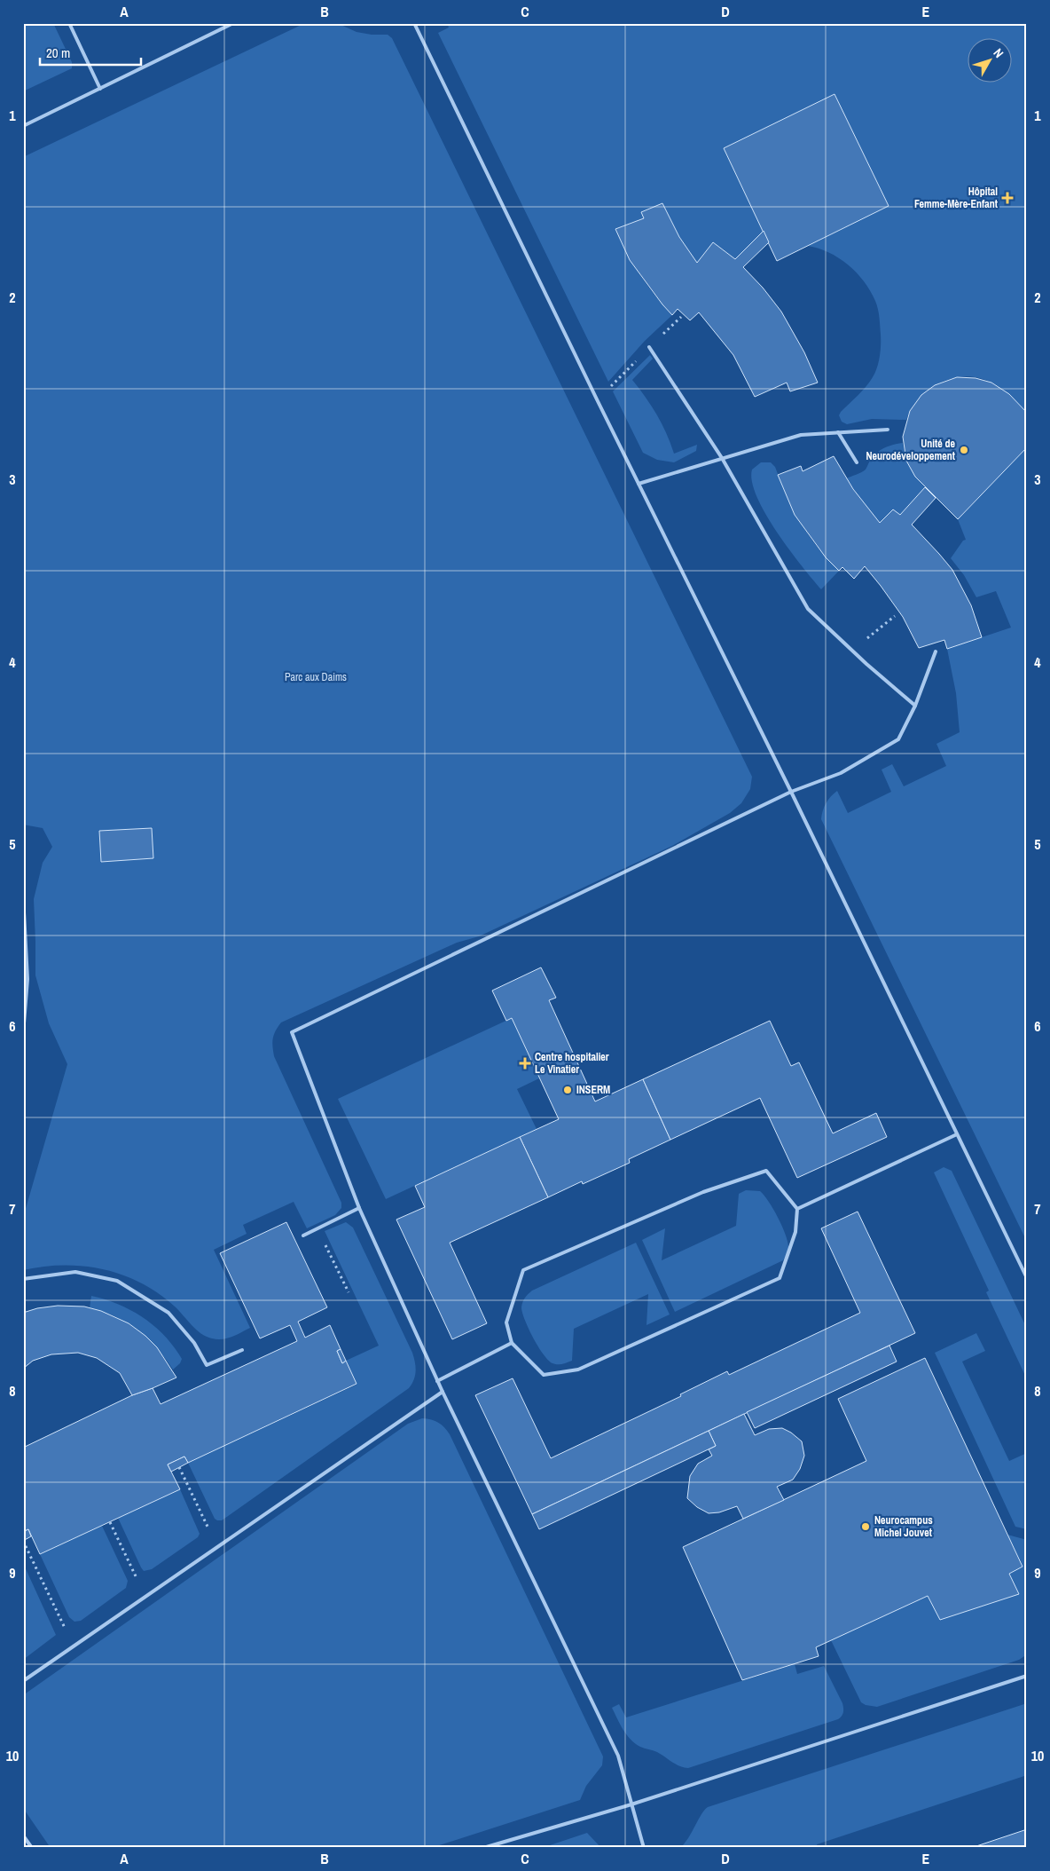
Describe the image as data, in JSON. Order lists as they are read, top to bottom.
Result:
{
  "parks": ["Parc aux Daims"],
  "places": {
    "health": ["Hôpital Femme-Mère-Enfant", "Centre hospitalier Le Vinatier"],
    "other": ["Unité de Neurodéveloppement", "INSERM", "Neurocampus Michel Jouvet"]
  },
  "scale_bar": "20 m",
  "north": "top right",
  "grid": {
    "columns": [
      "A",
      "B",
      "C",
      "D",
      "E"
    ],
    "rows": [
      "1",
      "2",
      "3",
      "4",
      "5",
      "6",
      "7",
      "8",
      "9",
      "10"
    ]
  }
}
